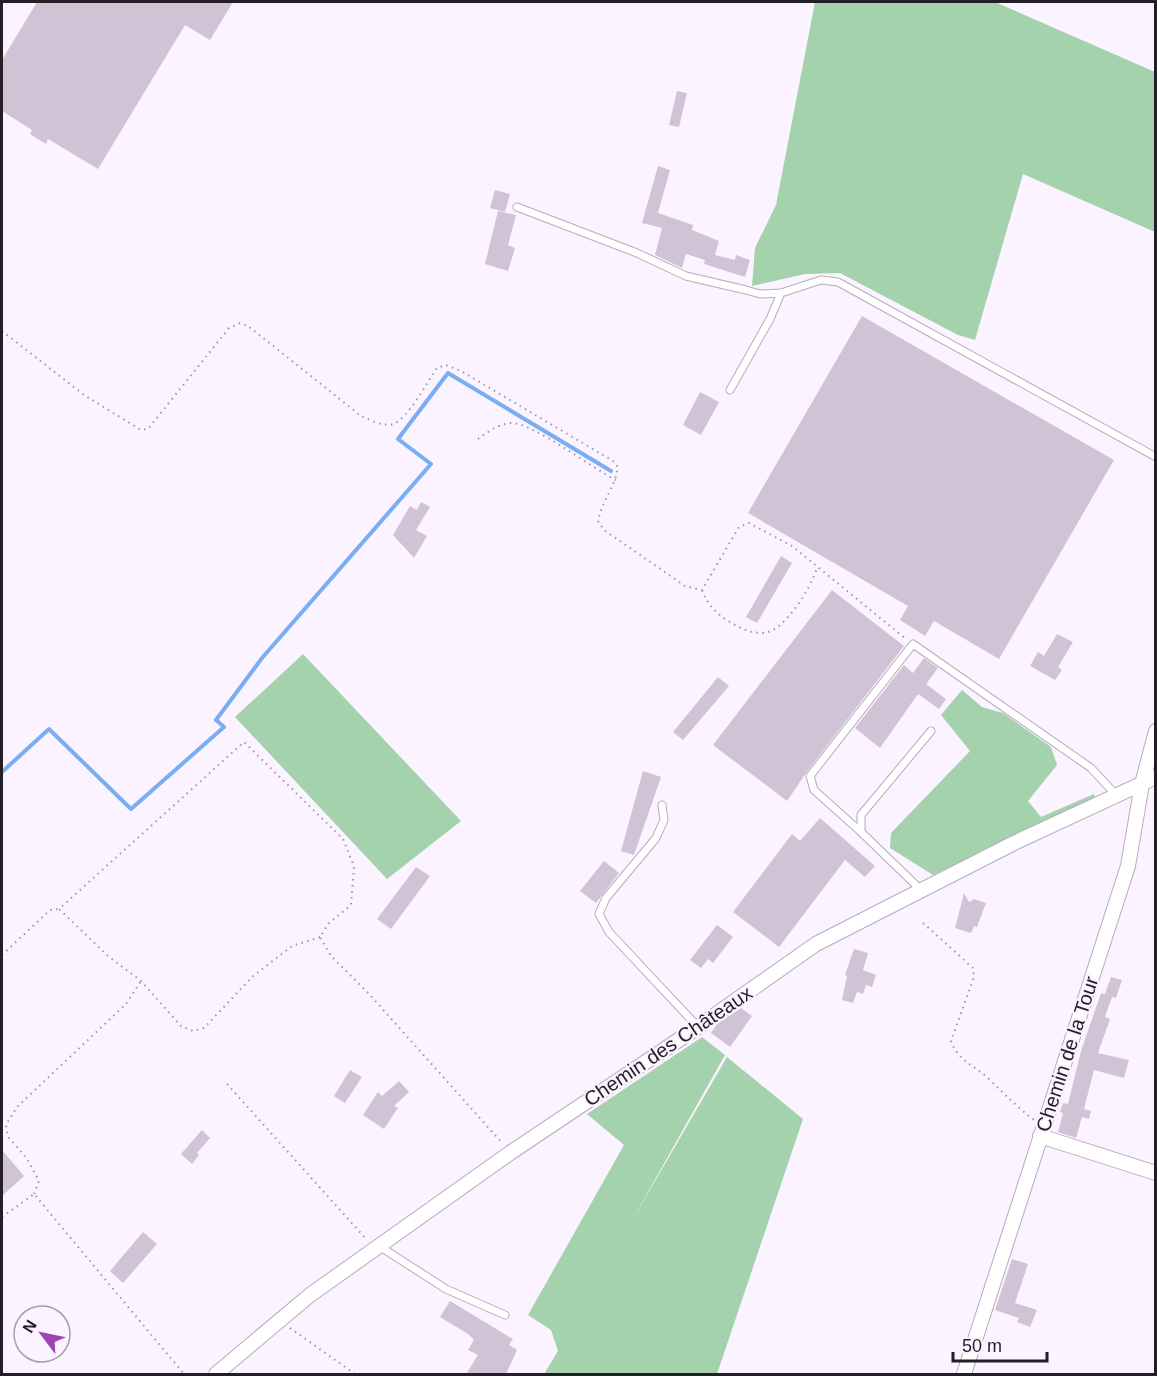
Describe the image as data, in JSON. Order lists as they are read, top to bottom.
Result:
{
  "streets": {
    "street": ["Chemin des Châteaux", "Chemin de la Tour"]
  },
  "crossings": [
    ["Chemin des Châteaux", "Chemin de la Tour"]
  ],
  "scale_bar": "50 m",
  "north": "top left"
}
